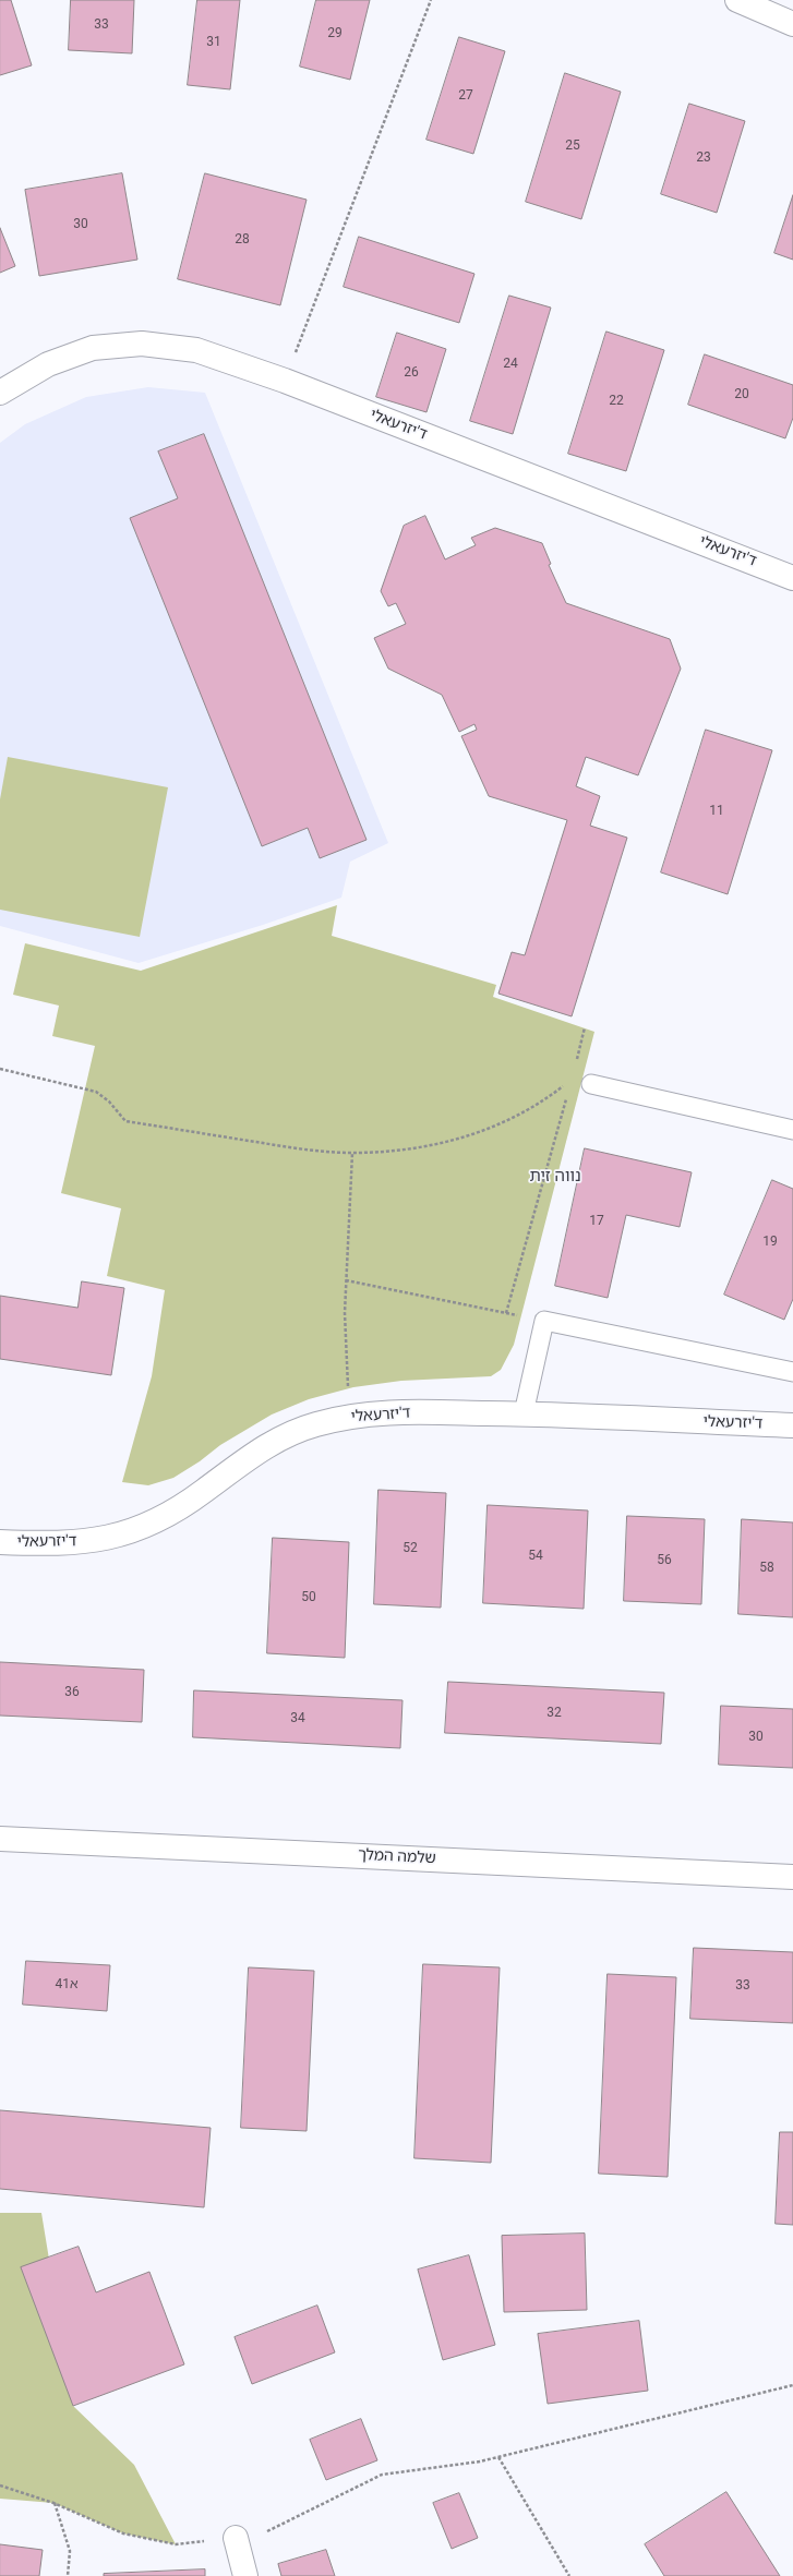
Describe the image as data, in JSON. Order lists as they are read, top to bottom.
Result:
{
  "streets": {
    "street": ["ד'יזרעאלי", "שלמה המלך"]
  },
  "districts": ["נווה זית"],
  "house_numbers": [
    "33",
    "29",
    "31",
    "27",
    "25",
    "23",
    "30",
    "28",
    "24",
    "26",
    "20",
    "22",
    "11",
    "17",
    "19",
    "52",
    "54",
    "56",
    "58",
    "50",
    "36",
    "32",
    "34",
    "30",
    "41א",
    "33"
  ]
}
